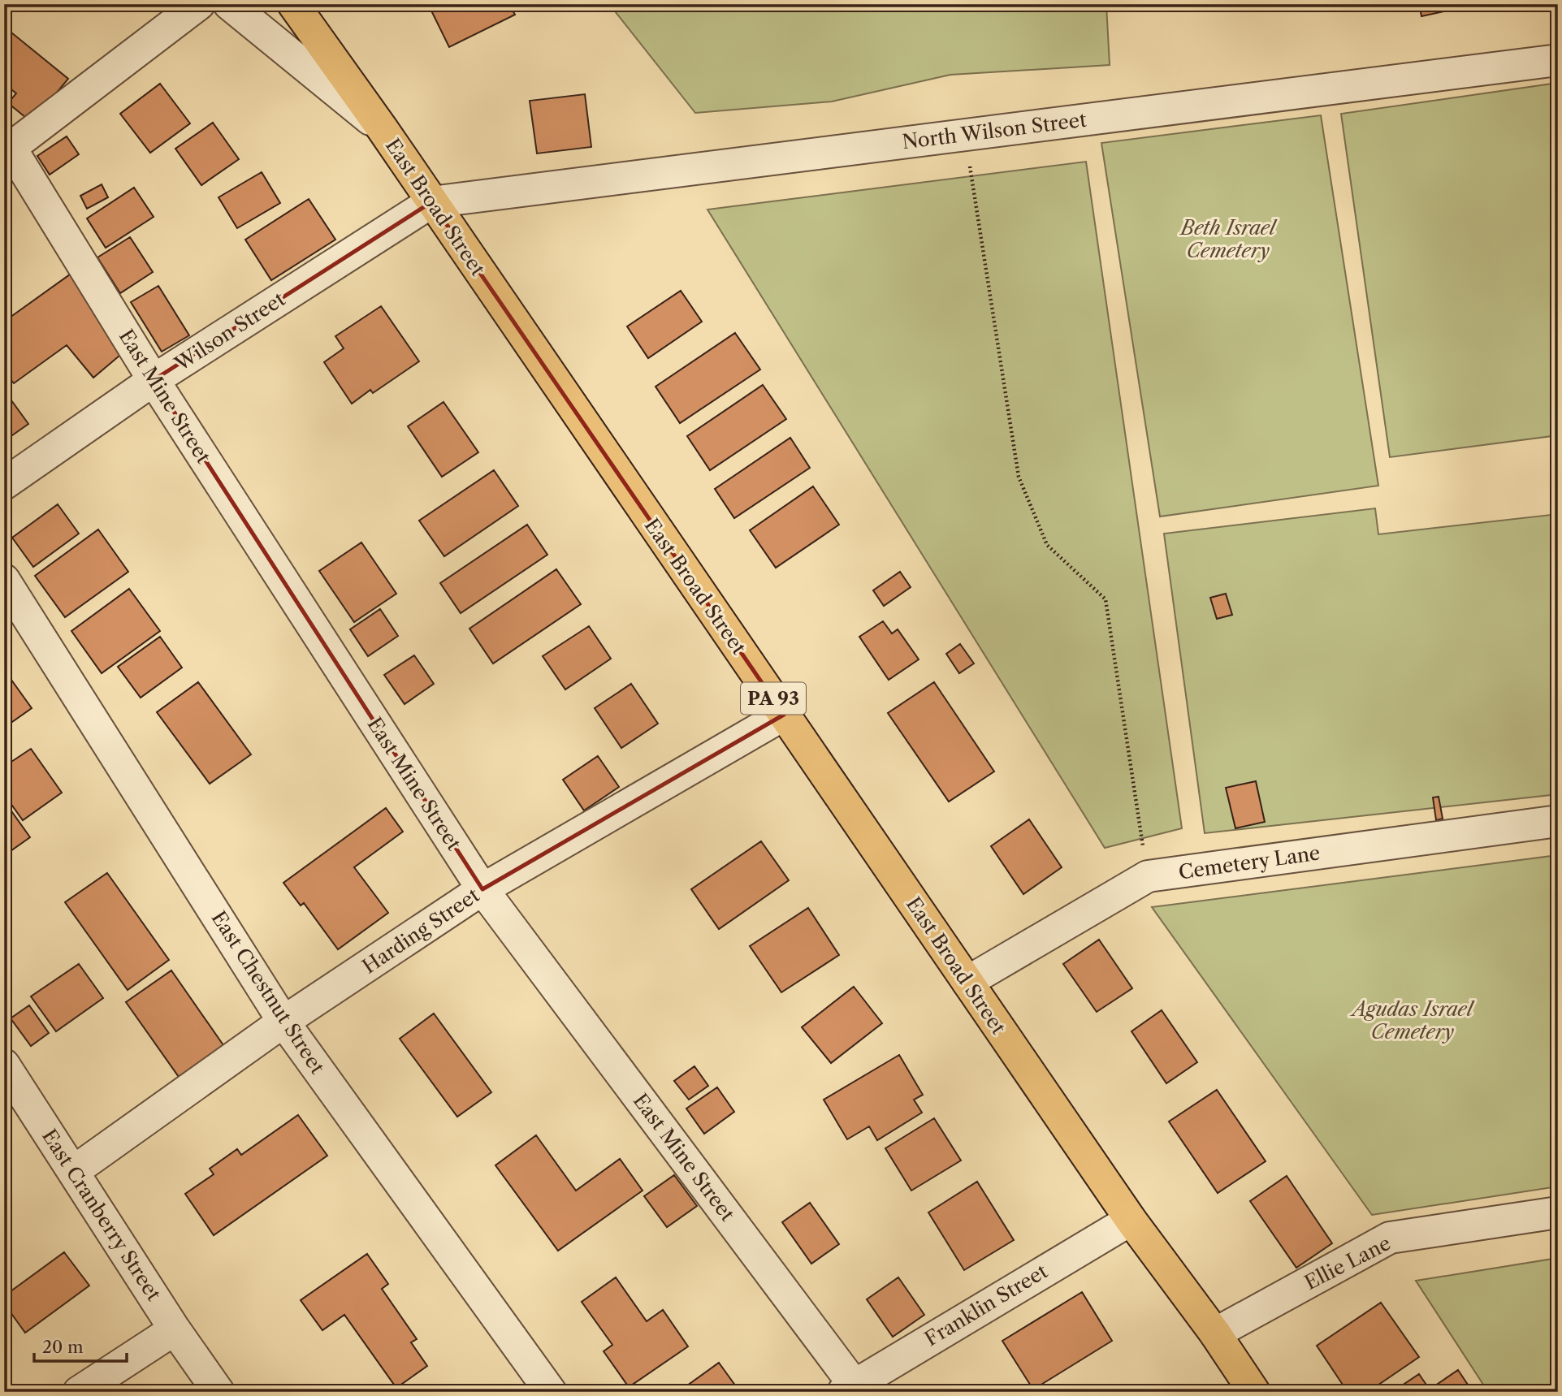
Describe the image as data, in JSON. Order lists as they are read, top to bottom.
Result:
{
  "streets": {
    "highway": ["East Broad Street", "PA 93"],
    "street": [
      "North Wilson Street",
      "Wilson Street",
      "East Mine Street",
      "Cemetery Lane",
      "Harding Street",
      "East Chestnut Street",
      "East Cranberry Street",
      "Ellie Lane",
      "Franklin Street"
    ]
  },
  "crossings": [
    ["North Wilson Street", "East Broad Street"],
    ["North Wilson Street", "Wilson Street"],
    ["East Broad Street", "Wilson Street"],
    ["East Broad Street", "Cemetery Lane"],
    ["East Broad Street", "Harding Street"],
    ["East Broad Street", "Ellie Lane"],
    ["East Broad Street", "Franklin Street"],
    ["Wilson Street", "East Mine Street"],
    ["East Mine Street", "Harding Street"],
    ["East Mine Street", "Franklin Street"],
    ["Harding Street", "East Chestnut Street"],
    ["Harding Street", "East Cranberry Street"]
  ],
  "parks": ["Beth Israel Cemetery", "Agudas Israel Cemetery"],
  "scale_bar": "20 m"
}
